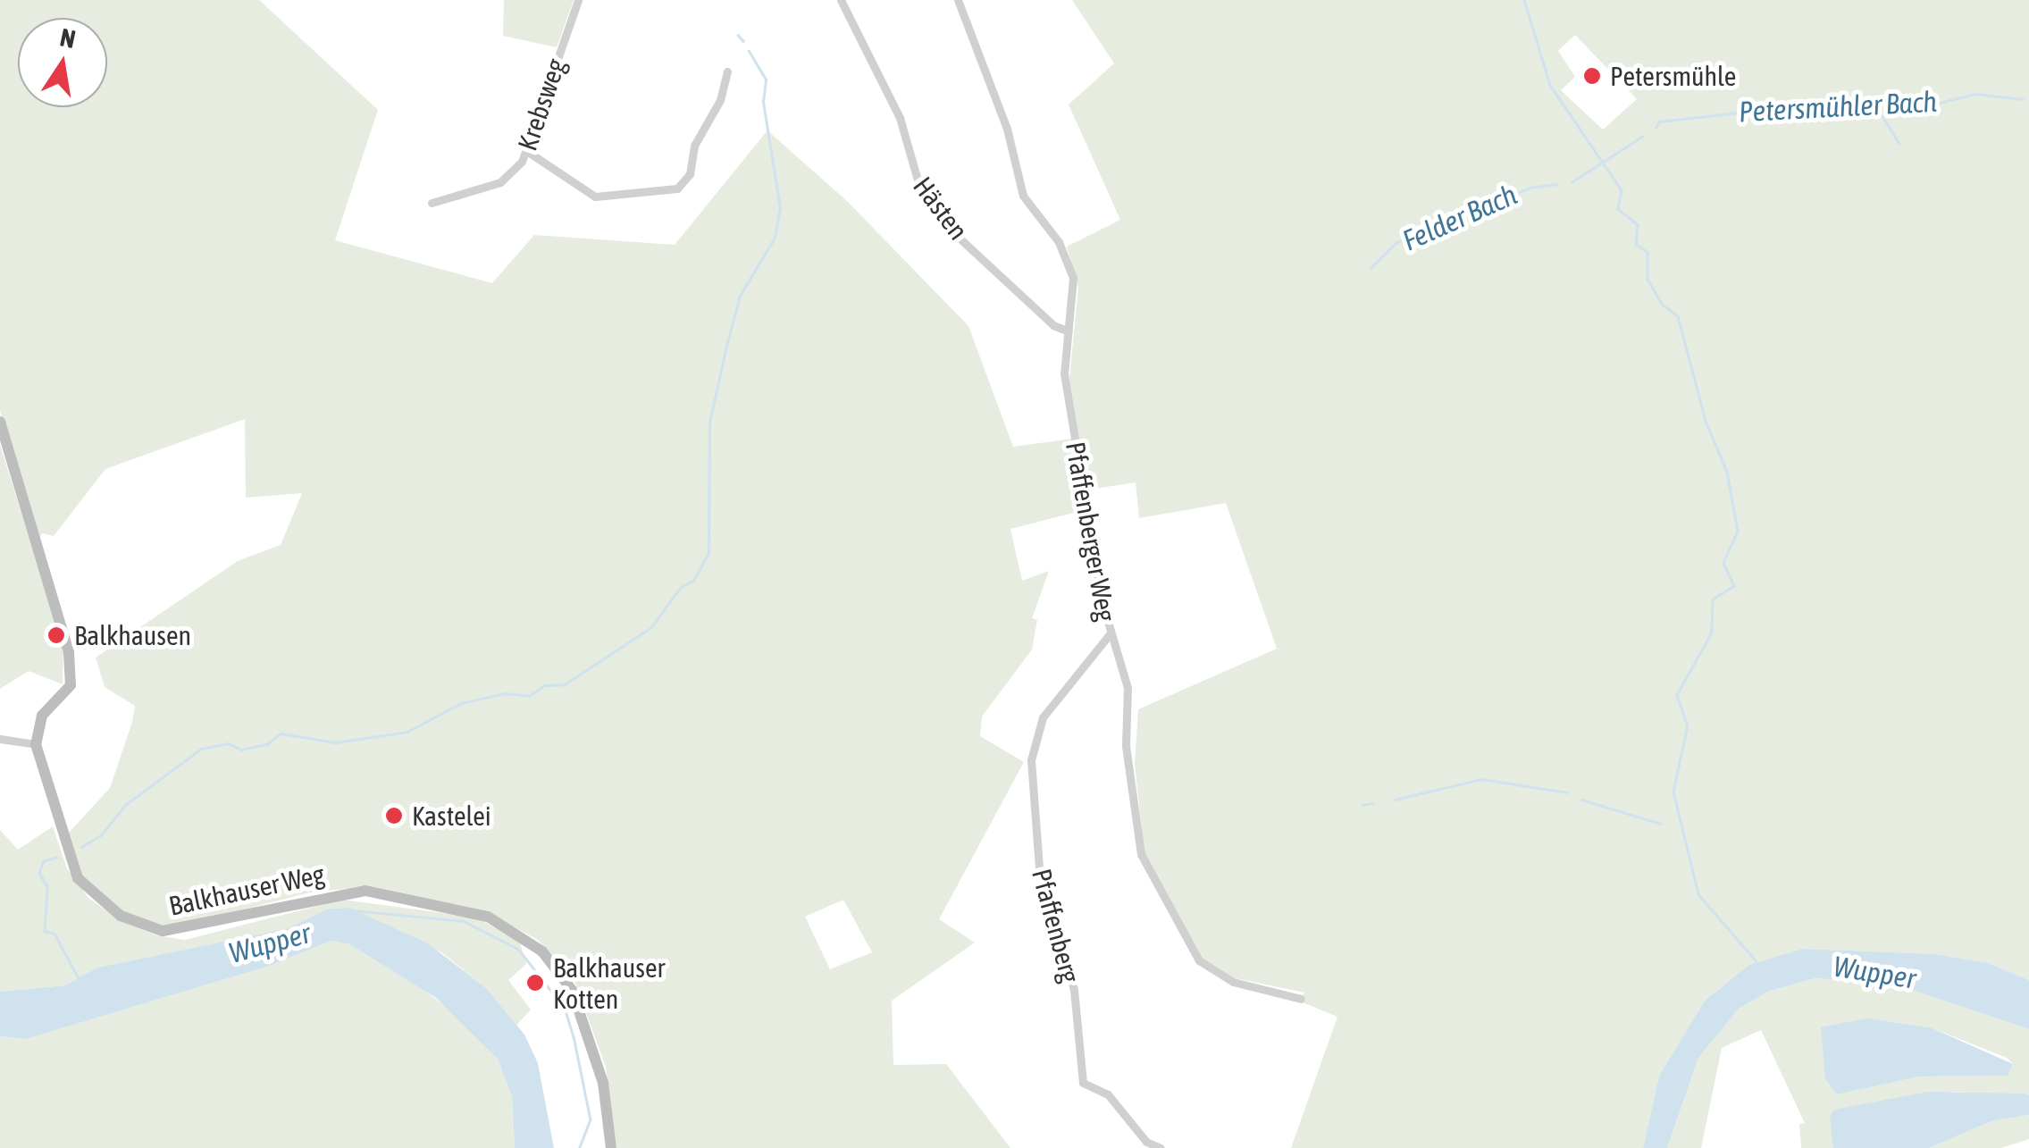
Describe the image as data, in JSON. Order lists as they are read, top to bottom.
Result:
{
  "streets": {
    "main road": ["Balkhauser Weg"],
    "street": [
      "Krebsweg",
      "Hästen",
      "Pfaffenberger Weg",
      "Pfaffenberg"
    ]
  },
  "crossings": [
    ["Hästen", "Pfaffenberger Weg"],
    ["Pfaffenberger Weg", "Pfaffenberg"]
  ],
  "water": ["Petersmühler Bach", "Felder Bach", "Wupper"],
  "places": [
    "Petersmühle",
    "Balkhausen",
    "Kastelei",
    "Balkhauser Kotten"
  ],
  "north": "top"
}
